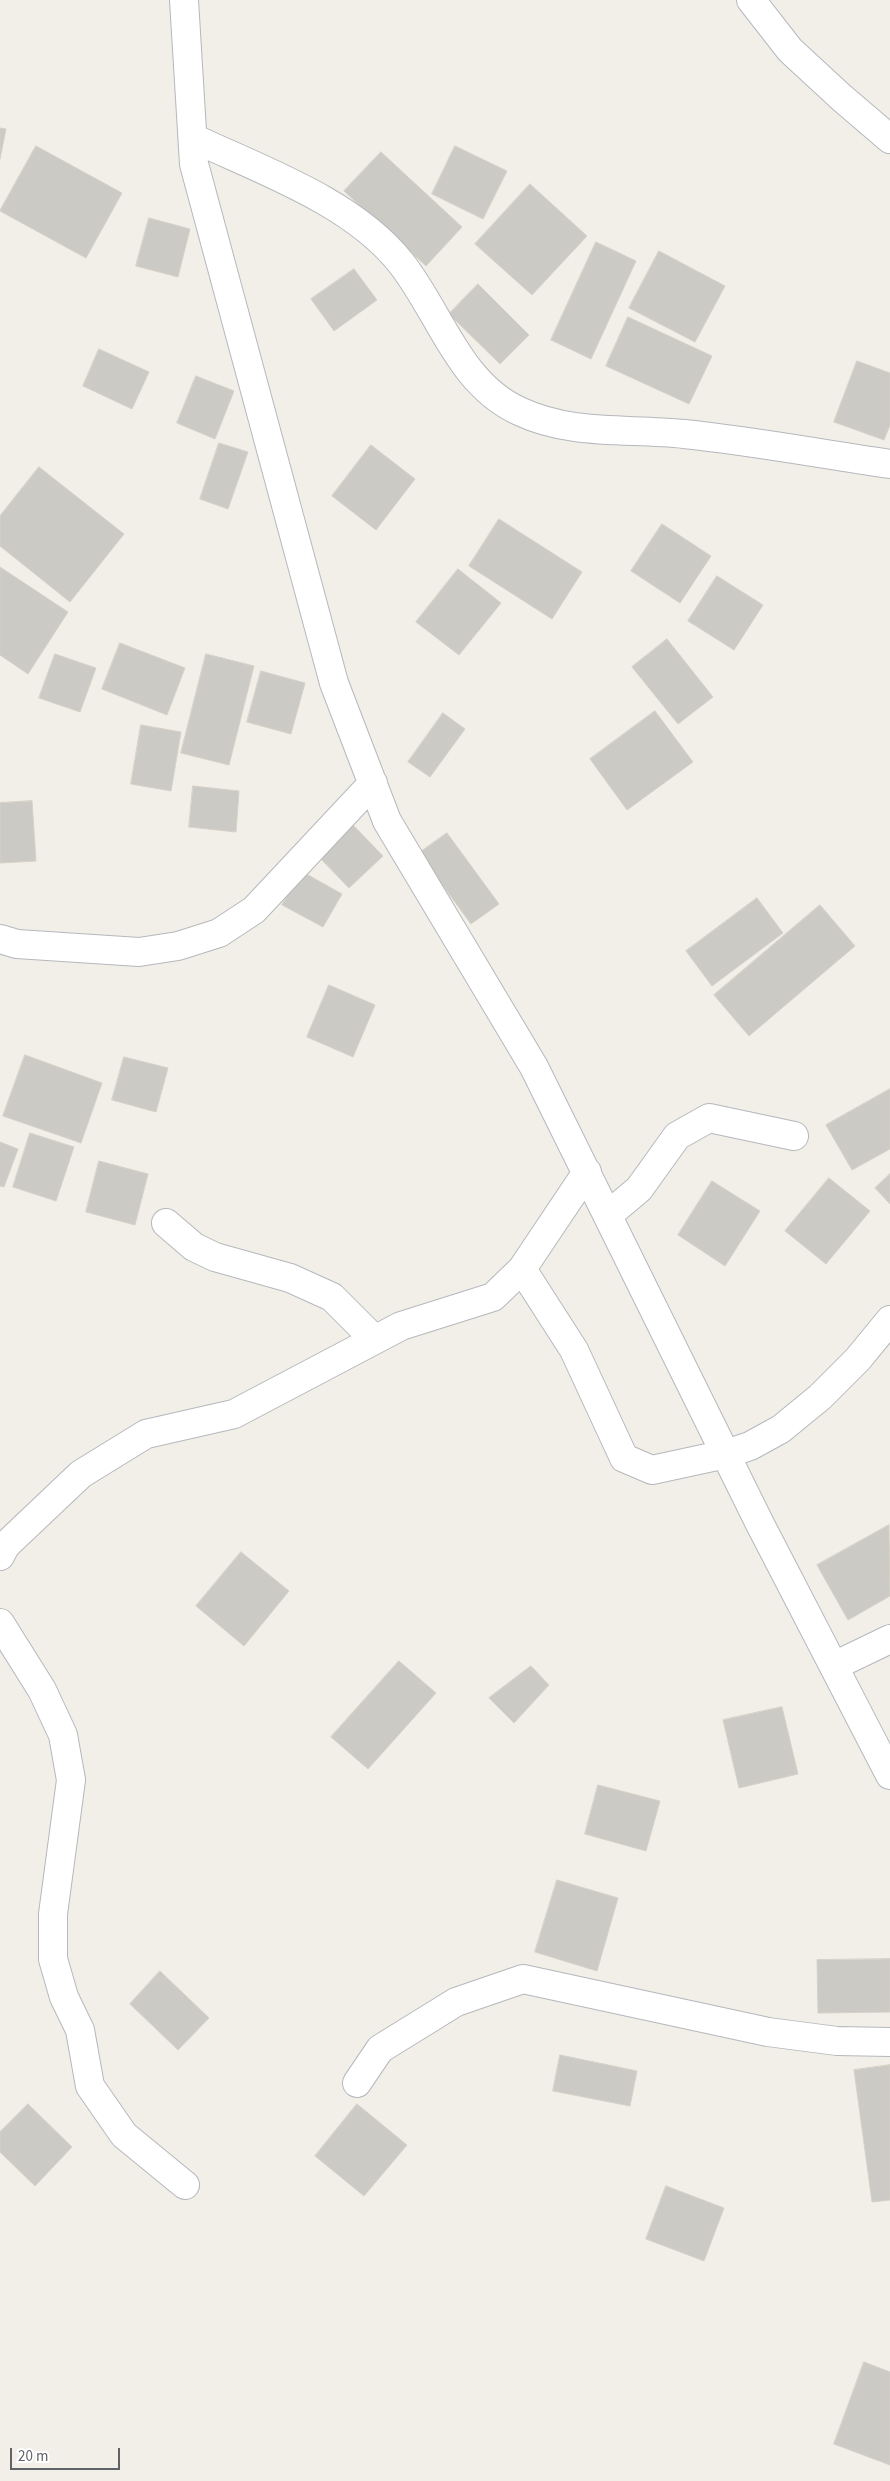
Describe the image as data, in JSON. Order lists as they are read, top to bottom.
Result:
{
  "scale_bar": "20 m"
}
